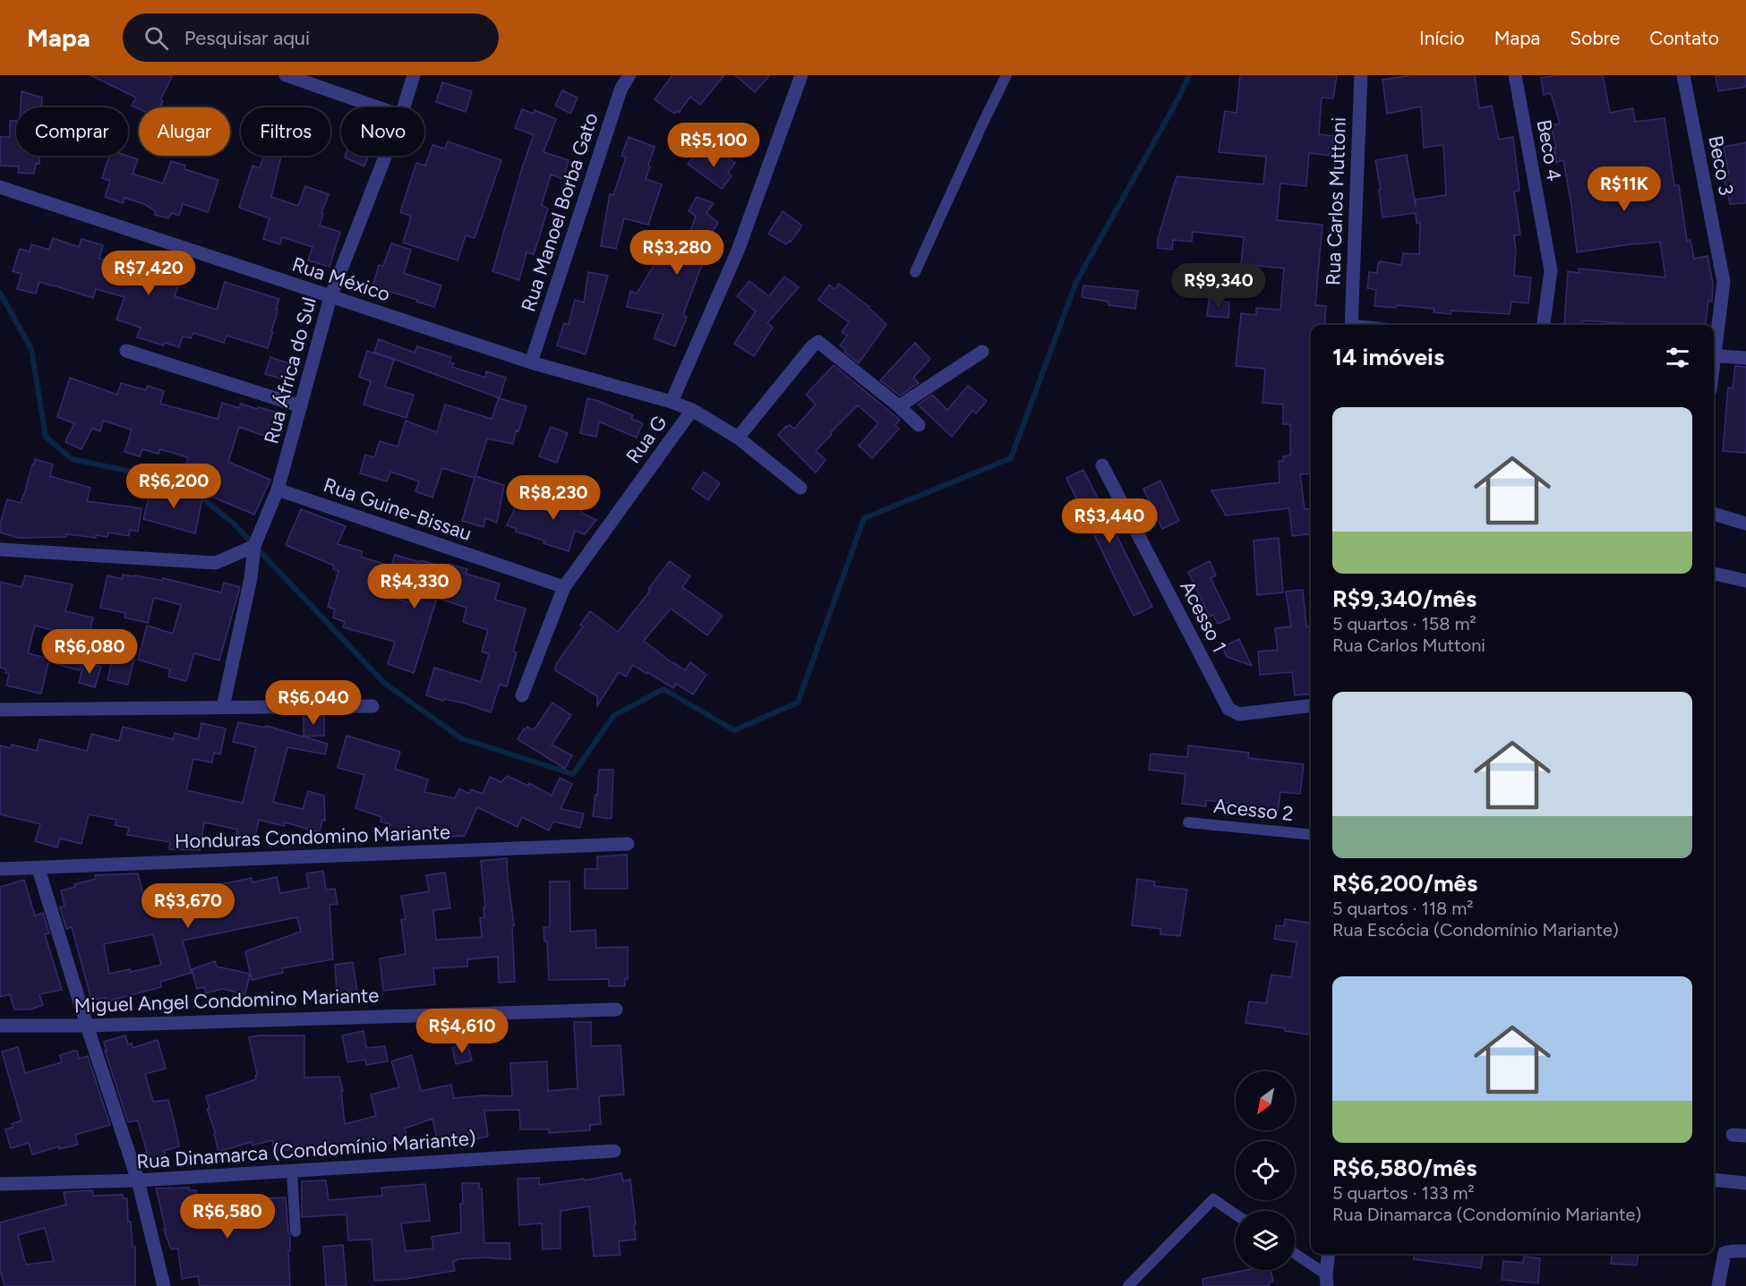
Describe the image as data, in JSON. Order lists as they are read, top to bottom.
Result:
{
  "streets": {
    "street": [
      "Beco 4",
      "Beco 3",
      "Rua Carlos Muttoni",
      "Rua Manoel Borba Gato",
      "Rua México",
      "Rua África do Sul",
      "Rua G",
      "Rua Guine-Bissau",
      "Acesso 1",
      "Honduras Condomino Mariante",
      "Miguel Angel Condomino Mariante",
      "Rua Dinamarca (Condomínio Mariante)"
    ],
    "lane": ["Acesso 2"]
  },
  "crossings": [
    ["Rua Manoel Borba Gato", "Rua México"],
    ["Rua México", "Rua África do Sul"],
    ["Rua México", "Rua G"],
    ["Rua África do Sul", "Rua Guine-Bissau"],
    ["Rua G", "Rua Guine-Bissau"]
  ],
  "north": "bottom left",
  "page": {
    "header": "Mapa",
    "search": "Pesquisar aqui",
    "nav": [
      "Início",
      "Mapa",
      "Sobre",
      "Contato"
    ],
    "chip": [
      "Comprar",
      "Alugar",
      "Filtros",
      "Novo"
    ],
    "price": [
      "R$5,100",
      "R$11K",
      "R$3,280",
      "R$7,420",
      "R$9,340",
      "R$6,200",
      "R$8,230",
      "R$3,440",
      "R$4,330",
      "R$6,080",
      "R$6,040",
      "R$3,670",
      "R$4,610",
      "R$6,580"
    ],
    "heading": "14 imóveis",
    "list": [
      {
        "name": "R$9,340/mês",
        "note": "5 quartos · 158 m² · Rua Carlos Muttoni"
      },
      {
        "name": "R$6,200/mês",
        "note": "5 quartos · 118 m² · Rua Escócia (Condomínio Mariante)"
      },
      {
        "name": "R$6,580/mês",
        "note": "5 quartos · 133 m² · Rua Dinamarca (Condomínio Mariante)"
      }
    ]
  }
}
